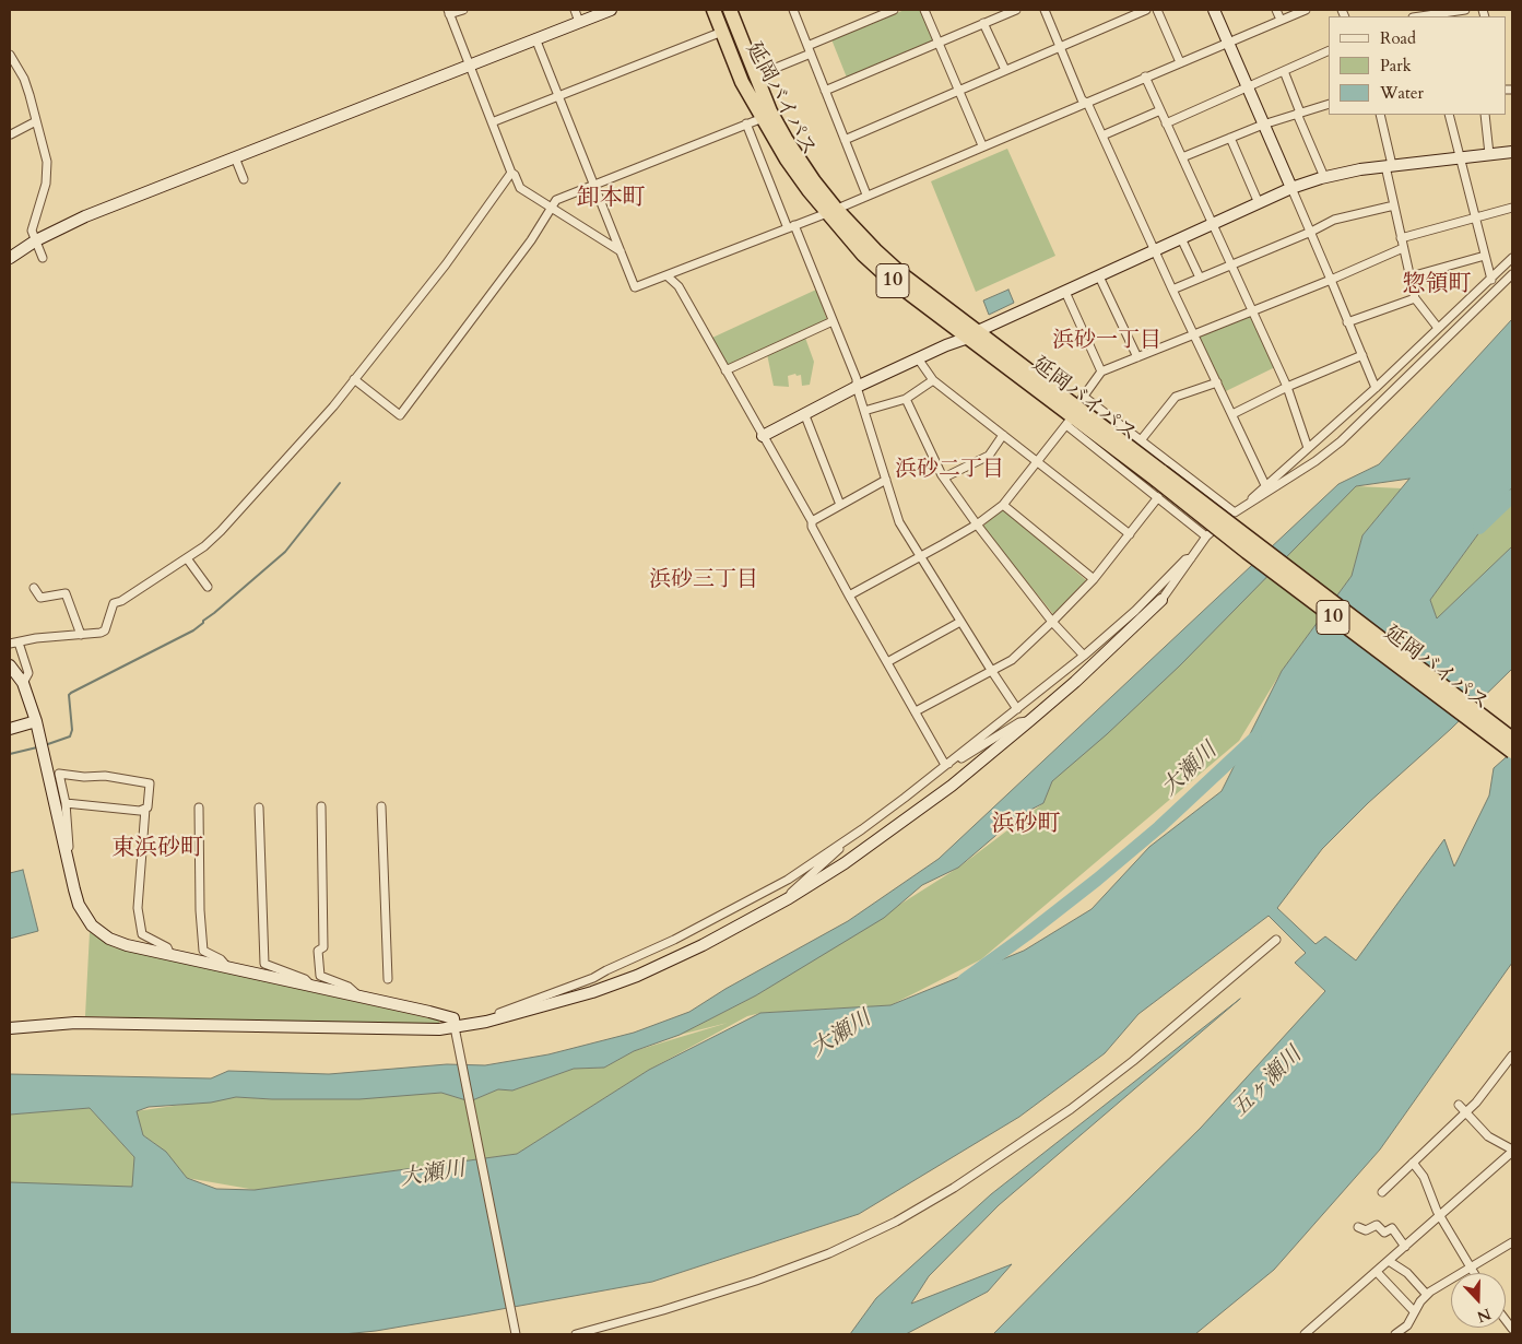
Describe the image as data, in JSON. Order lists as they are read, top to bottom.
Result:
{
  "streets": {
    "highway": ["延岡バイパス", "10"]
  },
  "districts": [
    "卸本町",
    "惣領町",
    "浜砂一丁目",
    "浜砂二丁目",
    "浜砂三丁目",
    "浜砂町",
    "東浜砂町"
  ],
  "water": ["大瀬川", "五ヶ瀬川"],
  "legend": ["Road", "Park", "Water"],
  "north": "bottom"
}
